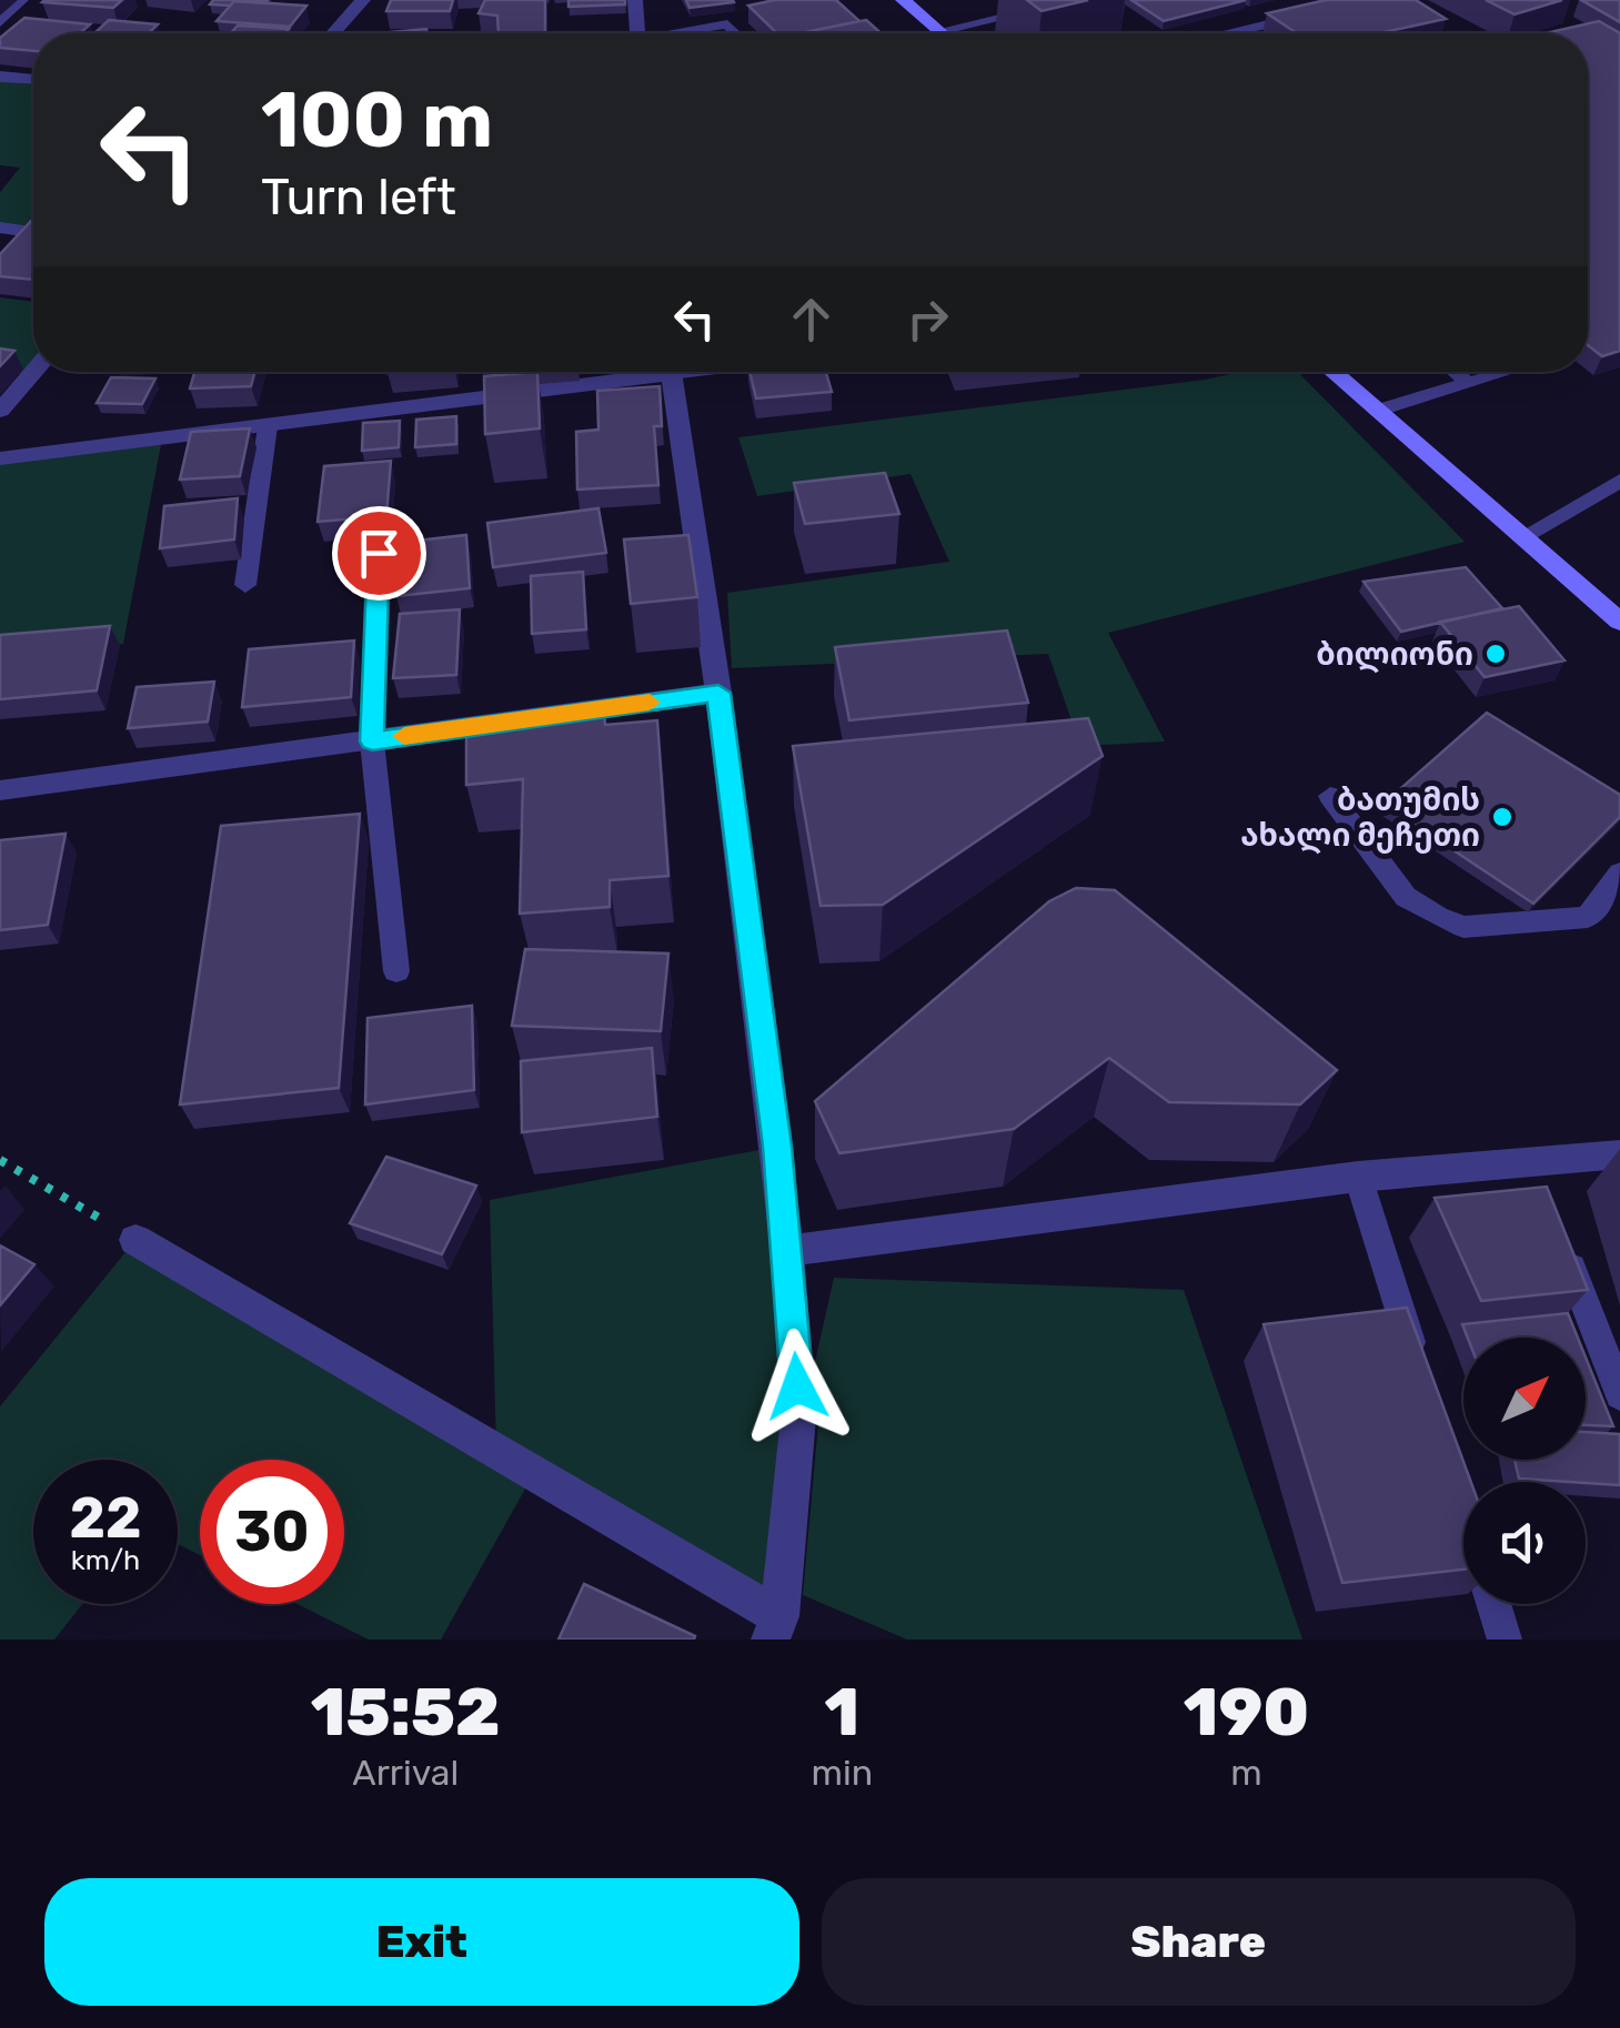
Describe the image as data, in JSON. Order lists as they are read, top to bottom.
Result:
{
  "places": ["ბილიონი", "ბათუმის ახალი მეჩეთი"],
  "north": "top right",
  "page": {
    "turn": ["100 m", "Turn left"],
    "speed": "22 km/h",
    "limit": "30",
    "eta": [
      "15:52",
      "Arrival",
      "1",
      "min",
      "190",
      "m"
    ],
    "buttons": ["Exit", "Share"]
  }
}
